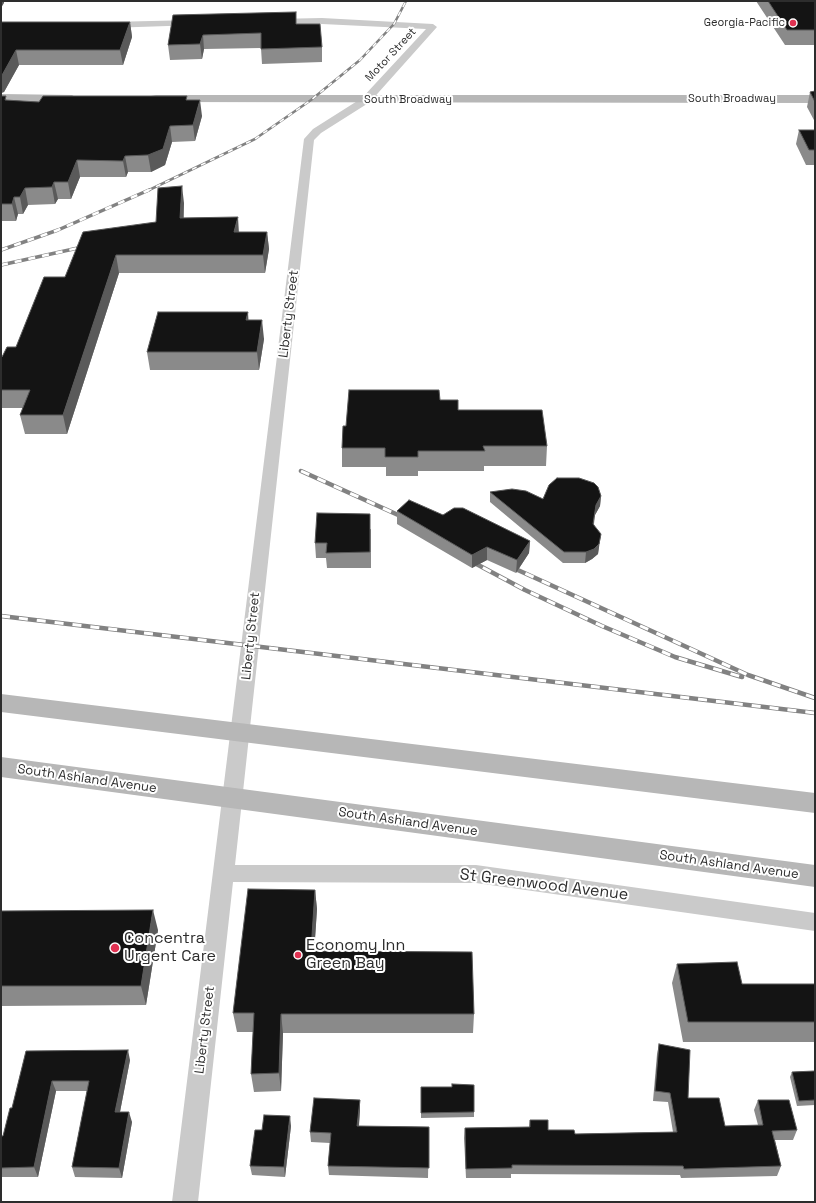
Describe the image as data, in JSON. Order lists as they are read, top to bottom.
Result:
{
  "streets": {
    "main road": ["South Broadway", "South Ashland Avenue"],
    "street": ["Motor Street", "Liberty Street", "St Greenwood Avenue"]
  },
  "crossings": [
    ["Motor Street", "South Broadway"],
    ["Motor Street", "Liberty Street"],
    ["South Broadway", "Liberty Street"],
    ["Liberty Street", "South Ashland Avenue"],
    ["Liberty Street", "St Greenwood Avenue"]
  ],
  "places": ["Georgia-Pacific", "Concentra Urgent Care", "Economy Inn Green Bay"]
}
